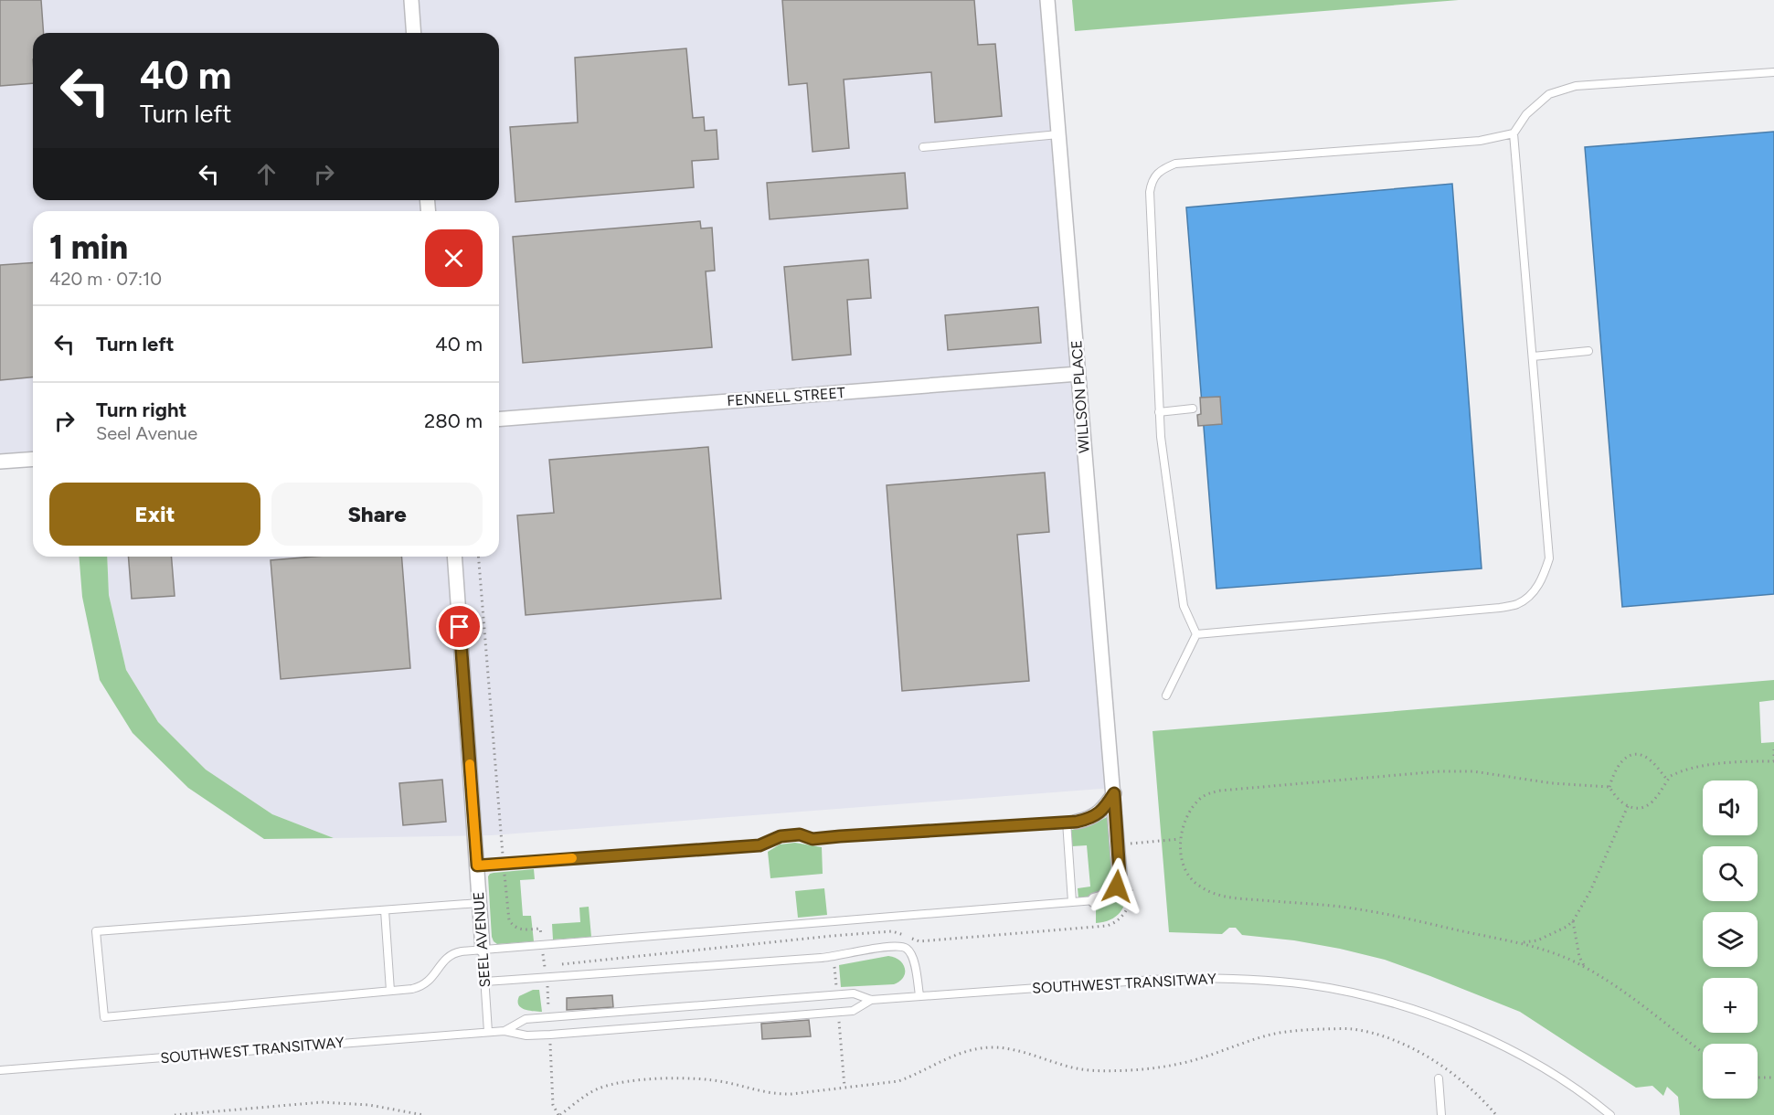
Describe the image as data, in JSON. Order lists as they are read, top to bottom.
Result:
{
  "streets": {
    "street": ["FENNELL STREET", "WILLSON PLACE", "SEEL AVENUE"],
    "lane": ["SOUTHWEST TRANSITWAY"]
  },
  "crossings": [
    ["FENNELL STREET", "WILLSON PLACE"],
    ["SEEL AVENUE", "SOUTHWEST TRANSITWAY"]
  ],
  "page": {
    "turn": ["40 m", "Turn left"],
    "heading": ["1 min", "420 m · 07:10"],
    "list": [
      {
        "name": "Turn left",
        "value": "40 m"
      },
      {
        "name": "Turn right",
        "note": "Seel Avenue",
        "value": "280 m"
      }
    ],
    "buttons": ["Exit", "Share"],
    "map_buttons": ["+", "−"]
  }
}
